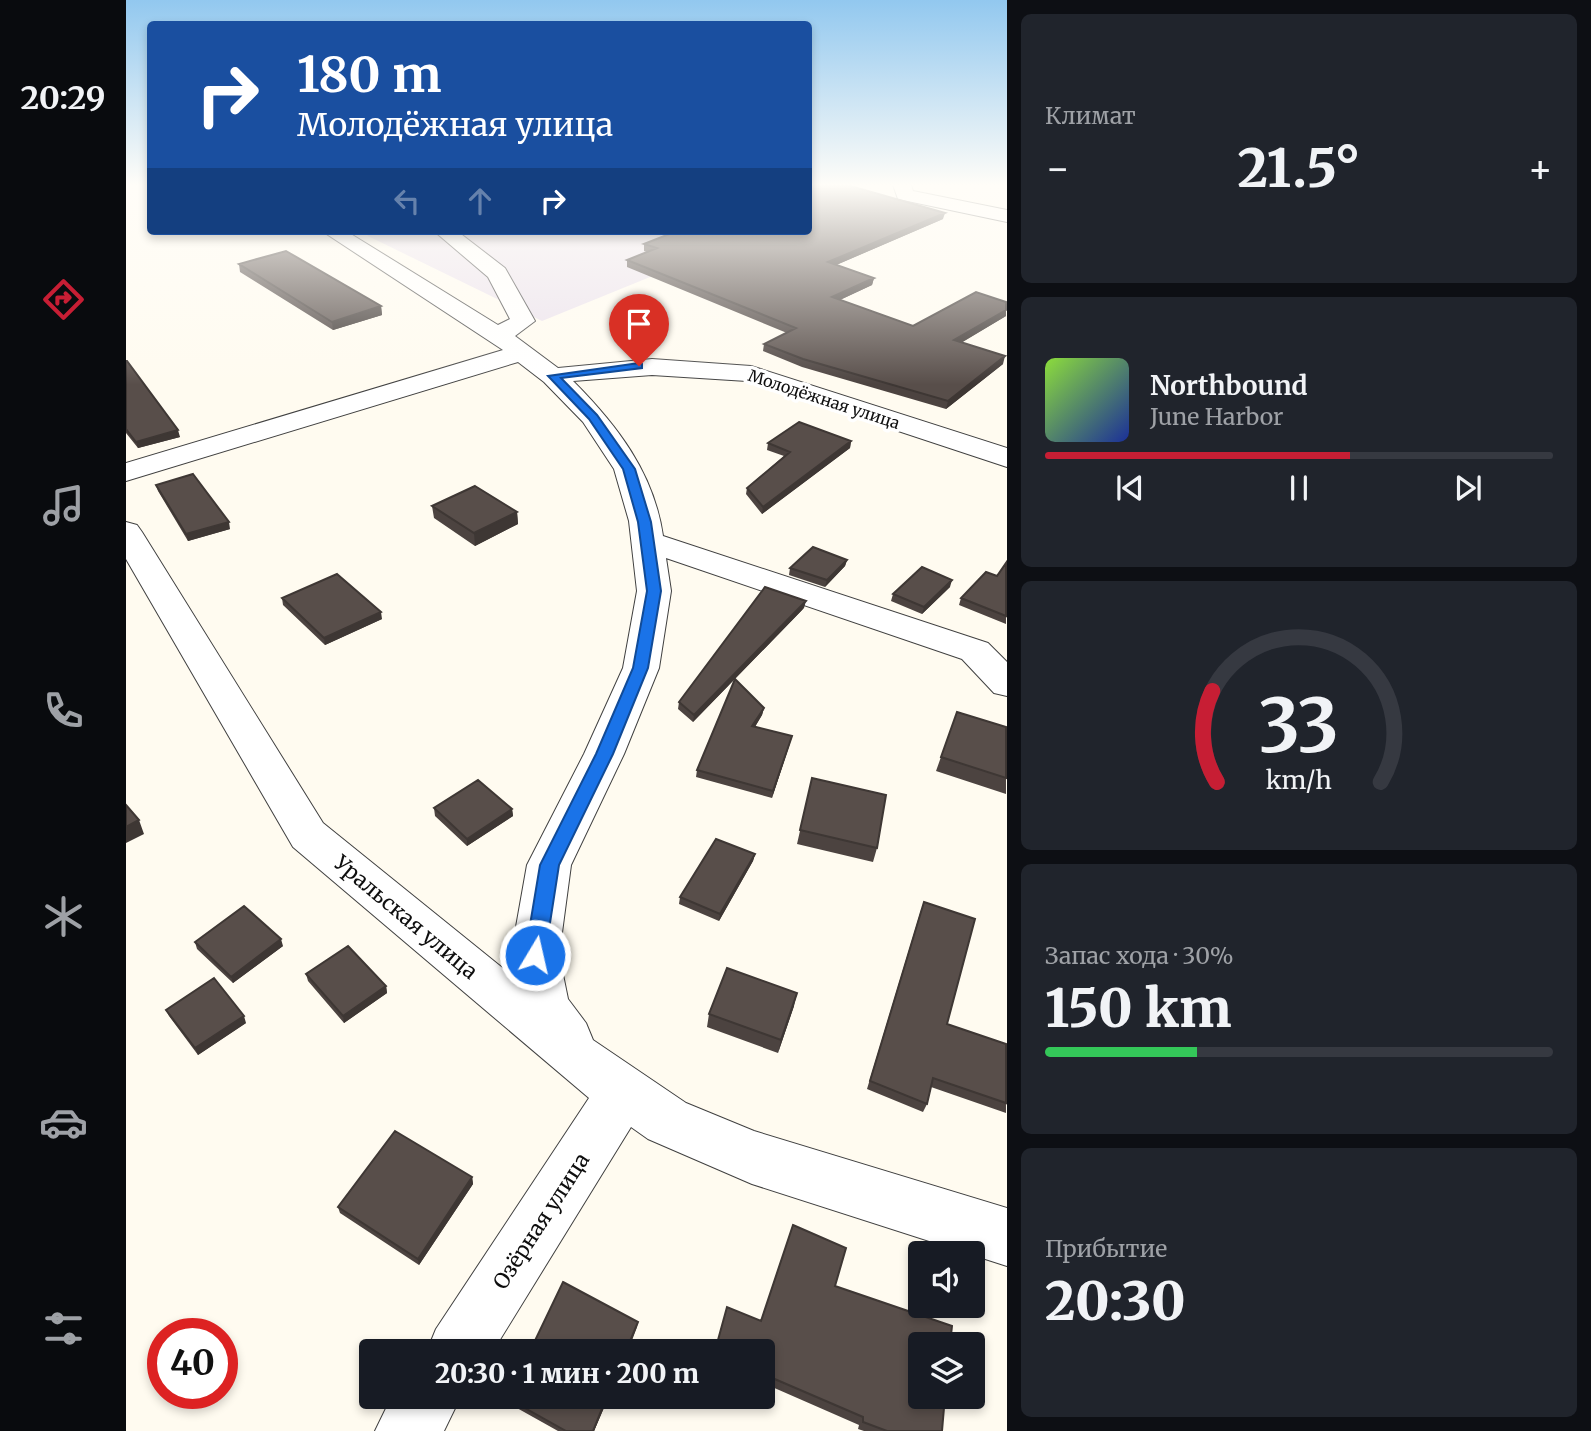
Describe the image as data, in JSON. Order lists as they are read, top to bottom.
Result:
{
  "streets": {
    "street": ["Молодёжная улица", "Уральская улица", "Озёрная улица"]
  },
  "crossings": [
    ["Уральская улица", "Озёрная улица"]
  ],
  "page": {
    "tabs": "20:29",
    "tile": [
      "Климат",
      ["Запас хода · 30%", "150 km"],
      ["Прибытие", "20:30"]
    ],
    "turn": ["180 m", "Молодёжная улица"],
    "heat": ["−", "21.5°", "+"],
    "song": ["Northbound", "June Harbor"],
    "limit": "40",
    "trip": "20:30 · 1 мин · 200 m",
    "gauge": ["33", "km/h"]
  }
}
